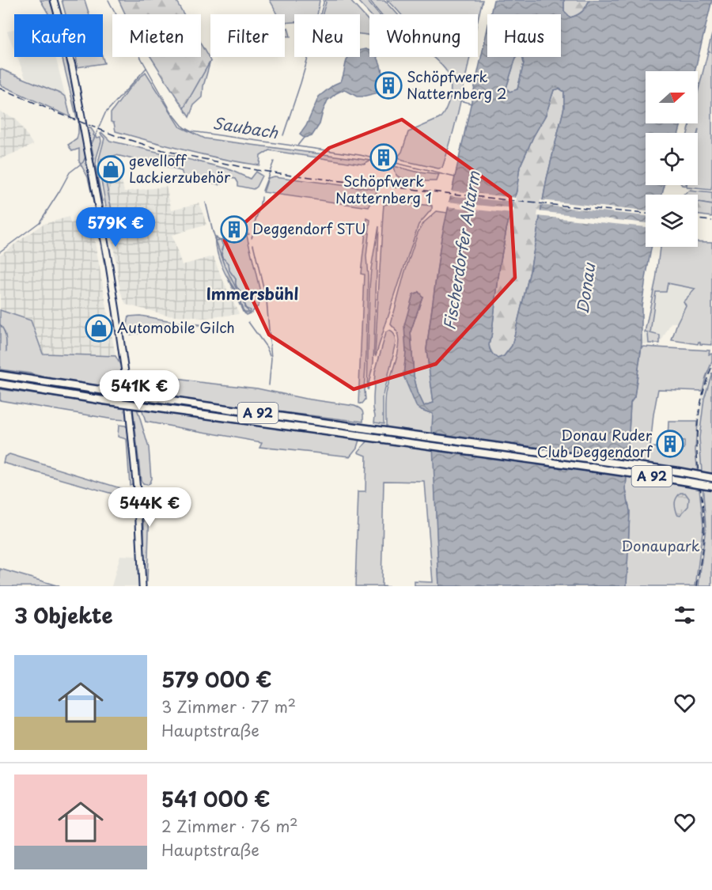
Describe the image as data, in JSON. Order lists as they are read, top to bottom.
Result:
{
  "streets": {
    "highway": ["A 92"]
  },
  "districts": ["Immersbühl"],
  "water": ["Saubach", "Fischerdorfer Altarm", "Donau"],
  "parks": ["Donaupark"],
  "places": {
    "building": [
      "Schöpfwerk Natternberg 2",
      "Schöpfwerk Natternberg 1",
      "Deggendorf STU",
      "Donau Ruder Club Deggendorf"
    ],
    "shop": ["gevelloff Lackierzubehör", "Automobile Gilch"]
  },
  "north": "right",
  "page": {
    "chip": [
      "Kaufen",
      "Mieten",
      "Filter",
      "Neu",
      "Wohnung",
      "Haus"
    ],
    "price": ["579K €", "541K €", "544K €"],
    "heading": "3 Objekte",
    "list": [
      {
        "name": "579 000 €",
        "note": "3 Zimmer · 77 m² · Hauptstraße"
      },
      {
        "name": "541 000 €",
        "note": "2 Zimmer · 76 m² · Hauptstraße"
      }
    ]
  }
}
